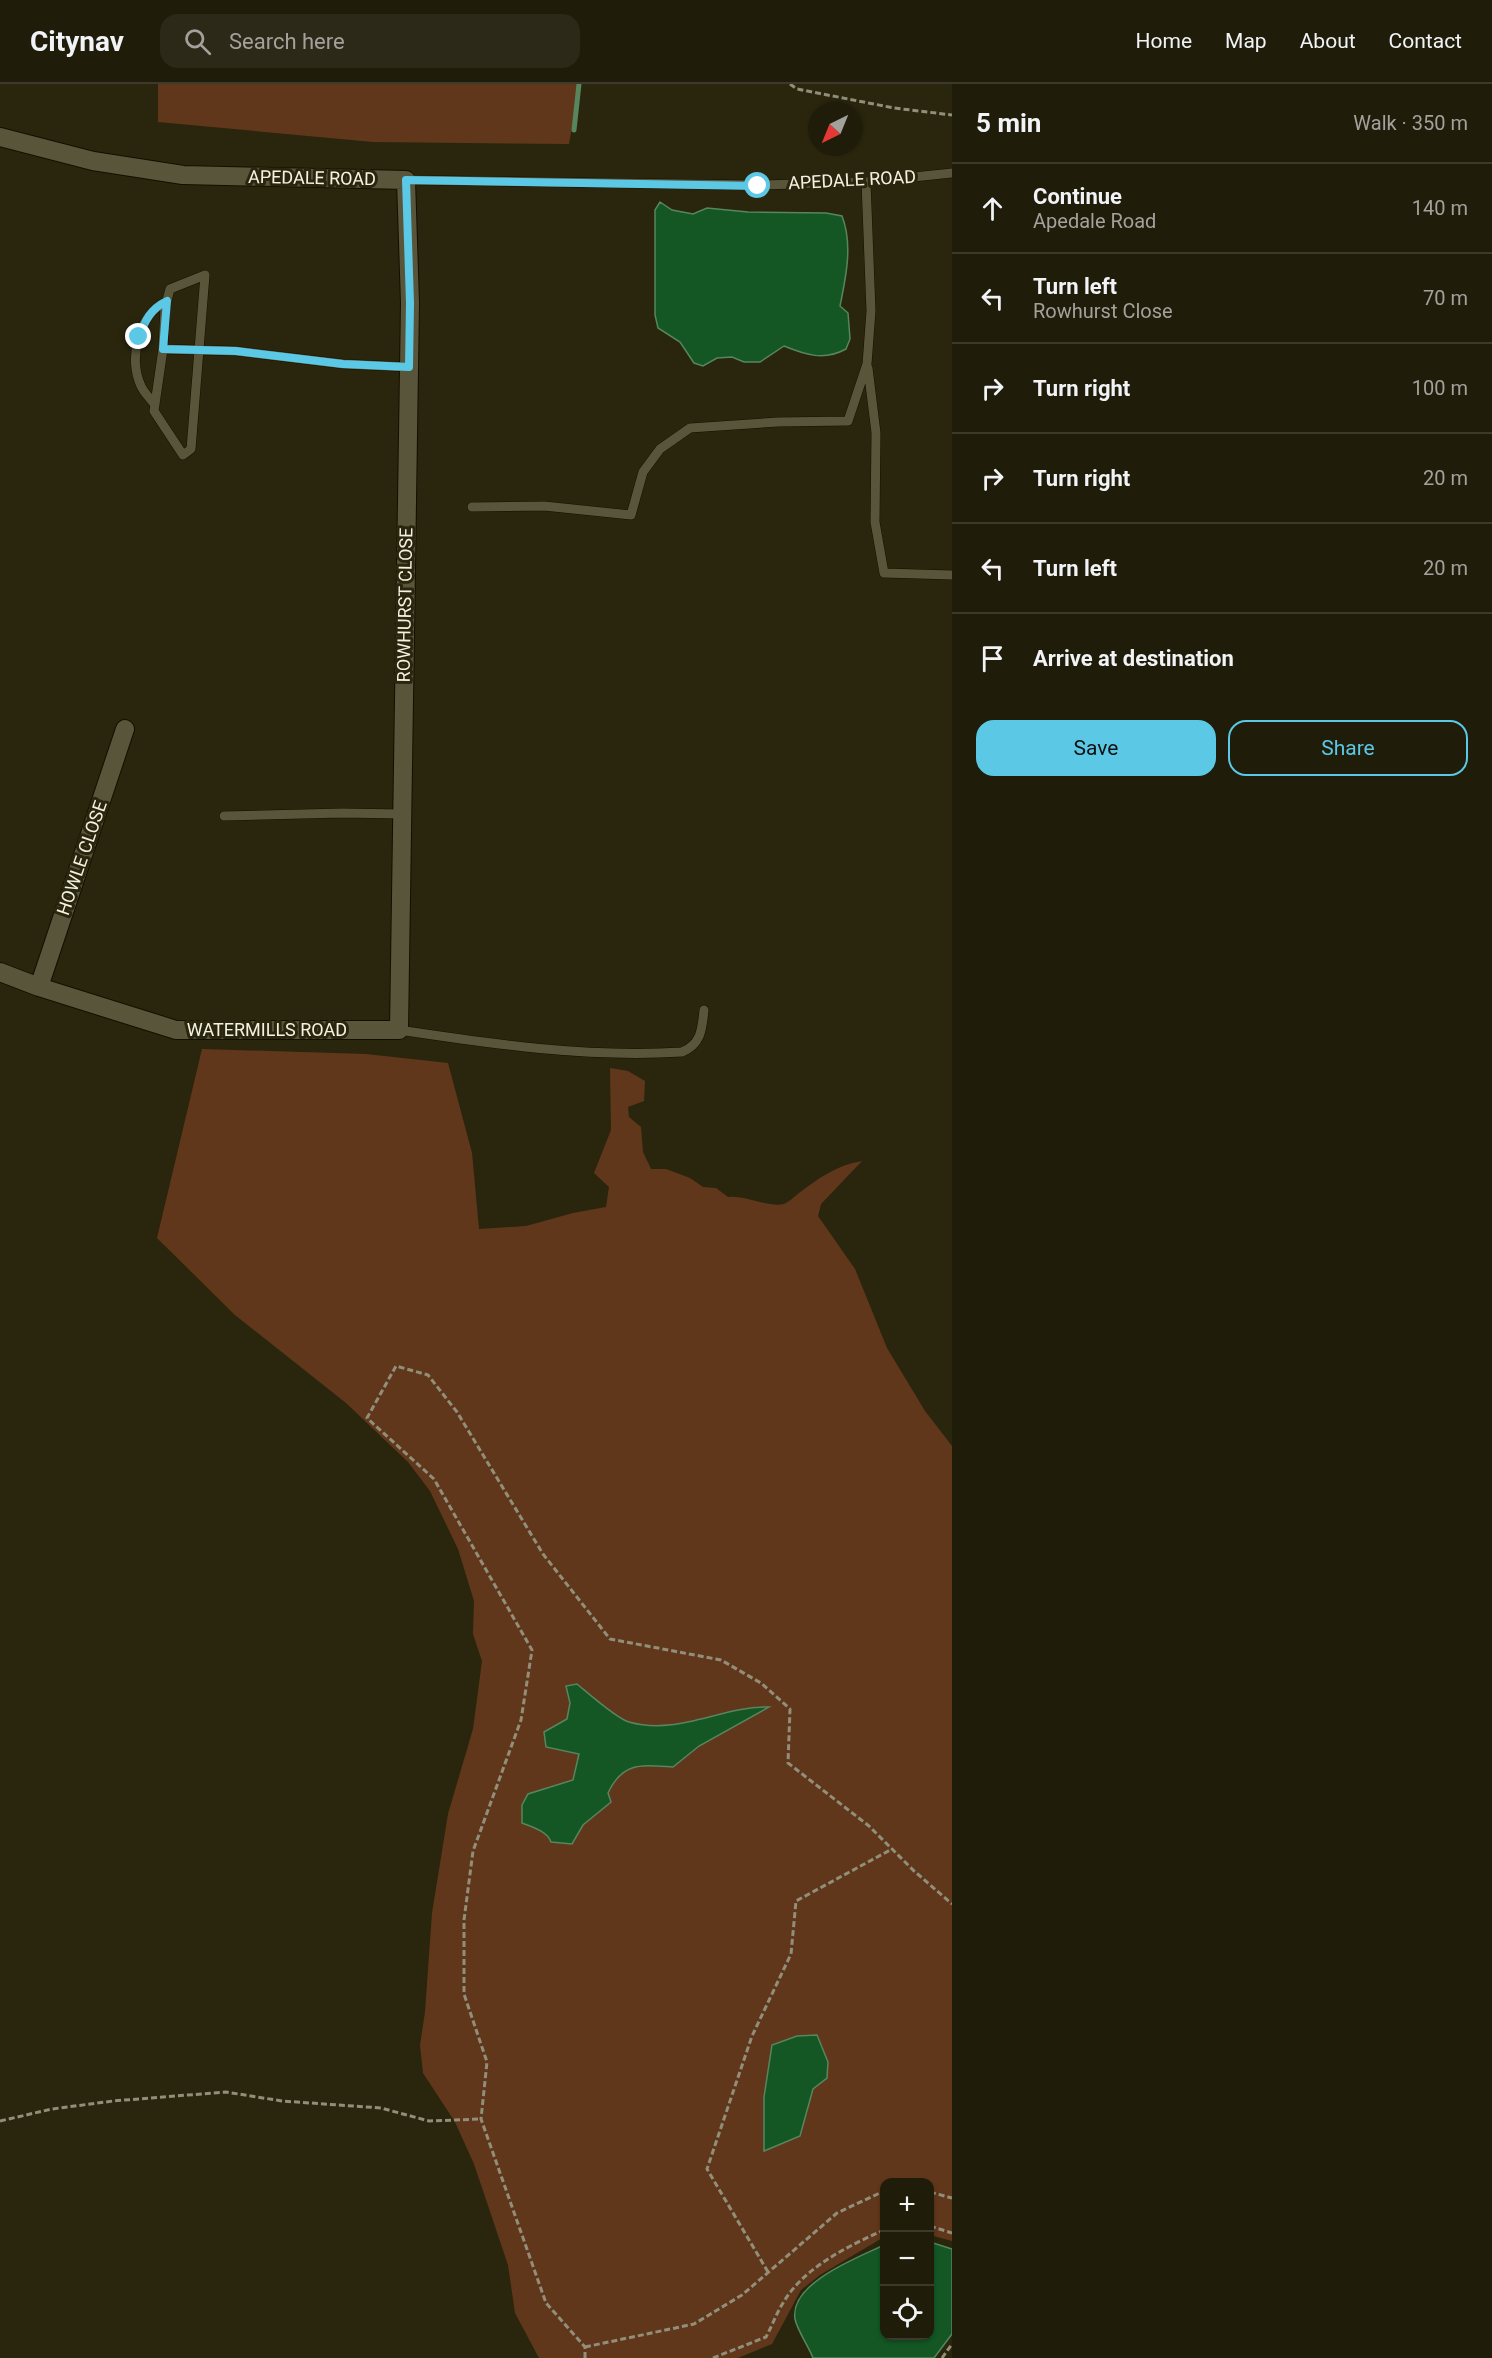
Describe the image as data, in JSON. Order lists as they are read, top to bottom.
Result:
{
  "streets": {
    "street": [
      "APEDALE ROAD",
      "ROWHURST CLOSE",
      "HOWLE CLOSE",
      "WATERMILLS ROAD"
    ]
  },
  "crossings": [
    ["APEDALE ROAD", "ROWHURST CLOSE"],
    ["ROWHURST CLOSE", "WATERMILLS ROAD"],
    ["HOWLE CLOSE", "WATERMILLS ROAD"]
  ],
  "north": "bottom left",
  "page": {
    "header": "Citynav",
    "search": "Search here",
    "nav": [
      "Home",
      "Map",
      "About",
      "Contact"
    ],
    "heading": ["5 min", "Walk · 350 m"],
    "list": [
      ["Continue", "Apedale Road", "140 m"],
      ["Turn left", "Rowhurst Close", "70 m"],
      ["Turn right", "100 m"],
      ["Turn right", "20 m"],
      ["Turn left", "20 m"],
      "Arrive at destination"
    ],
    "buttons": ["Save", "Share"],
    "map_buttons": ["+", "−"]
  }
}
